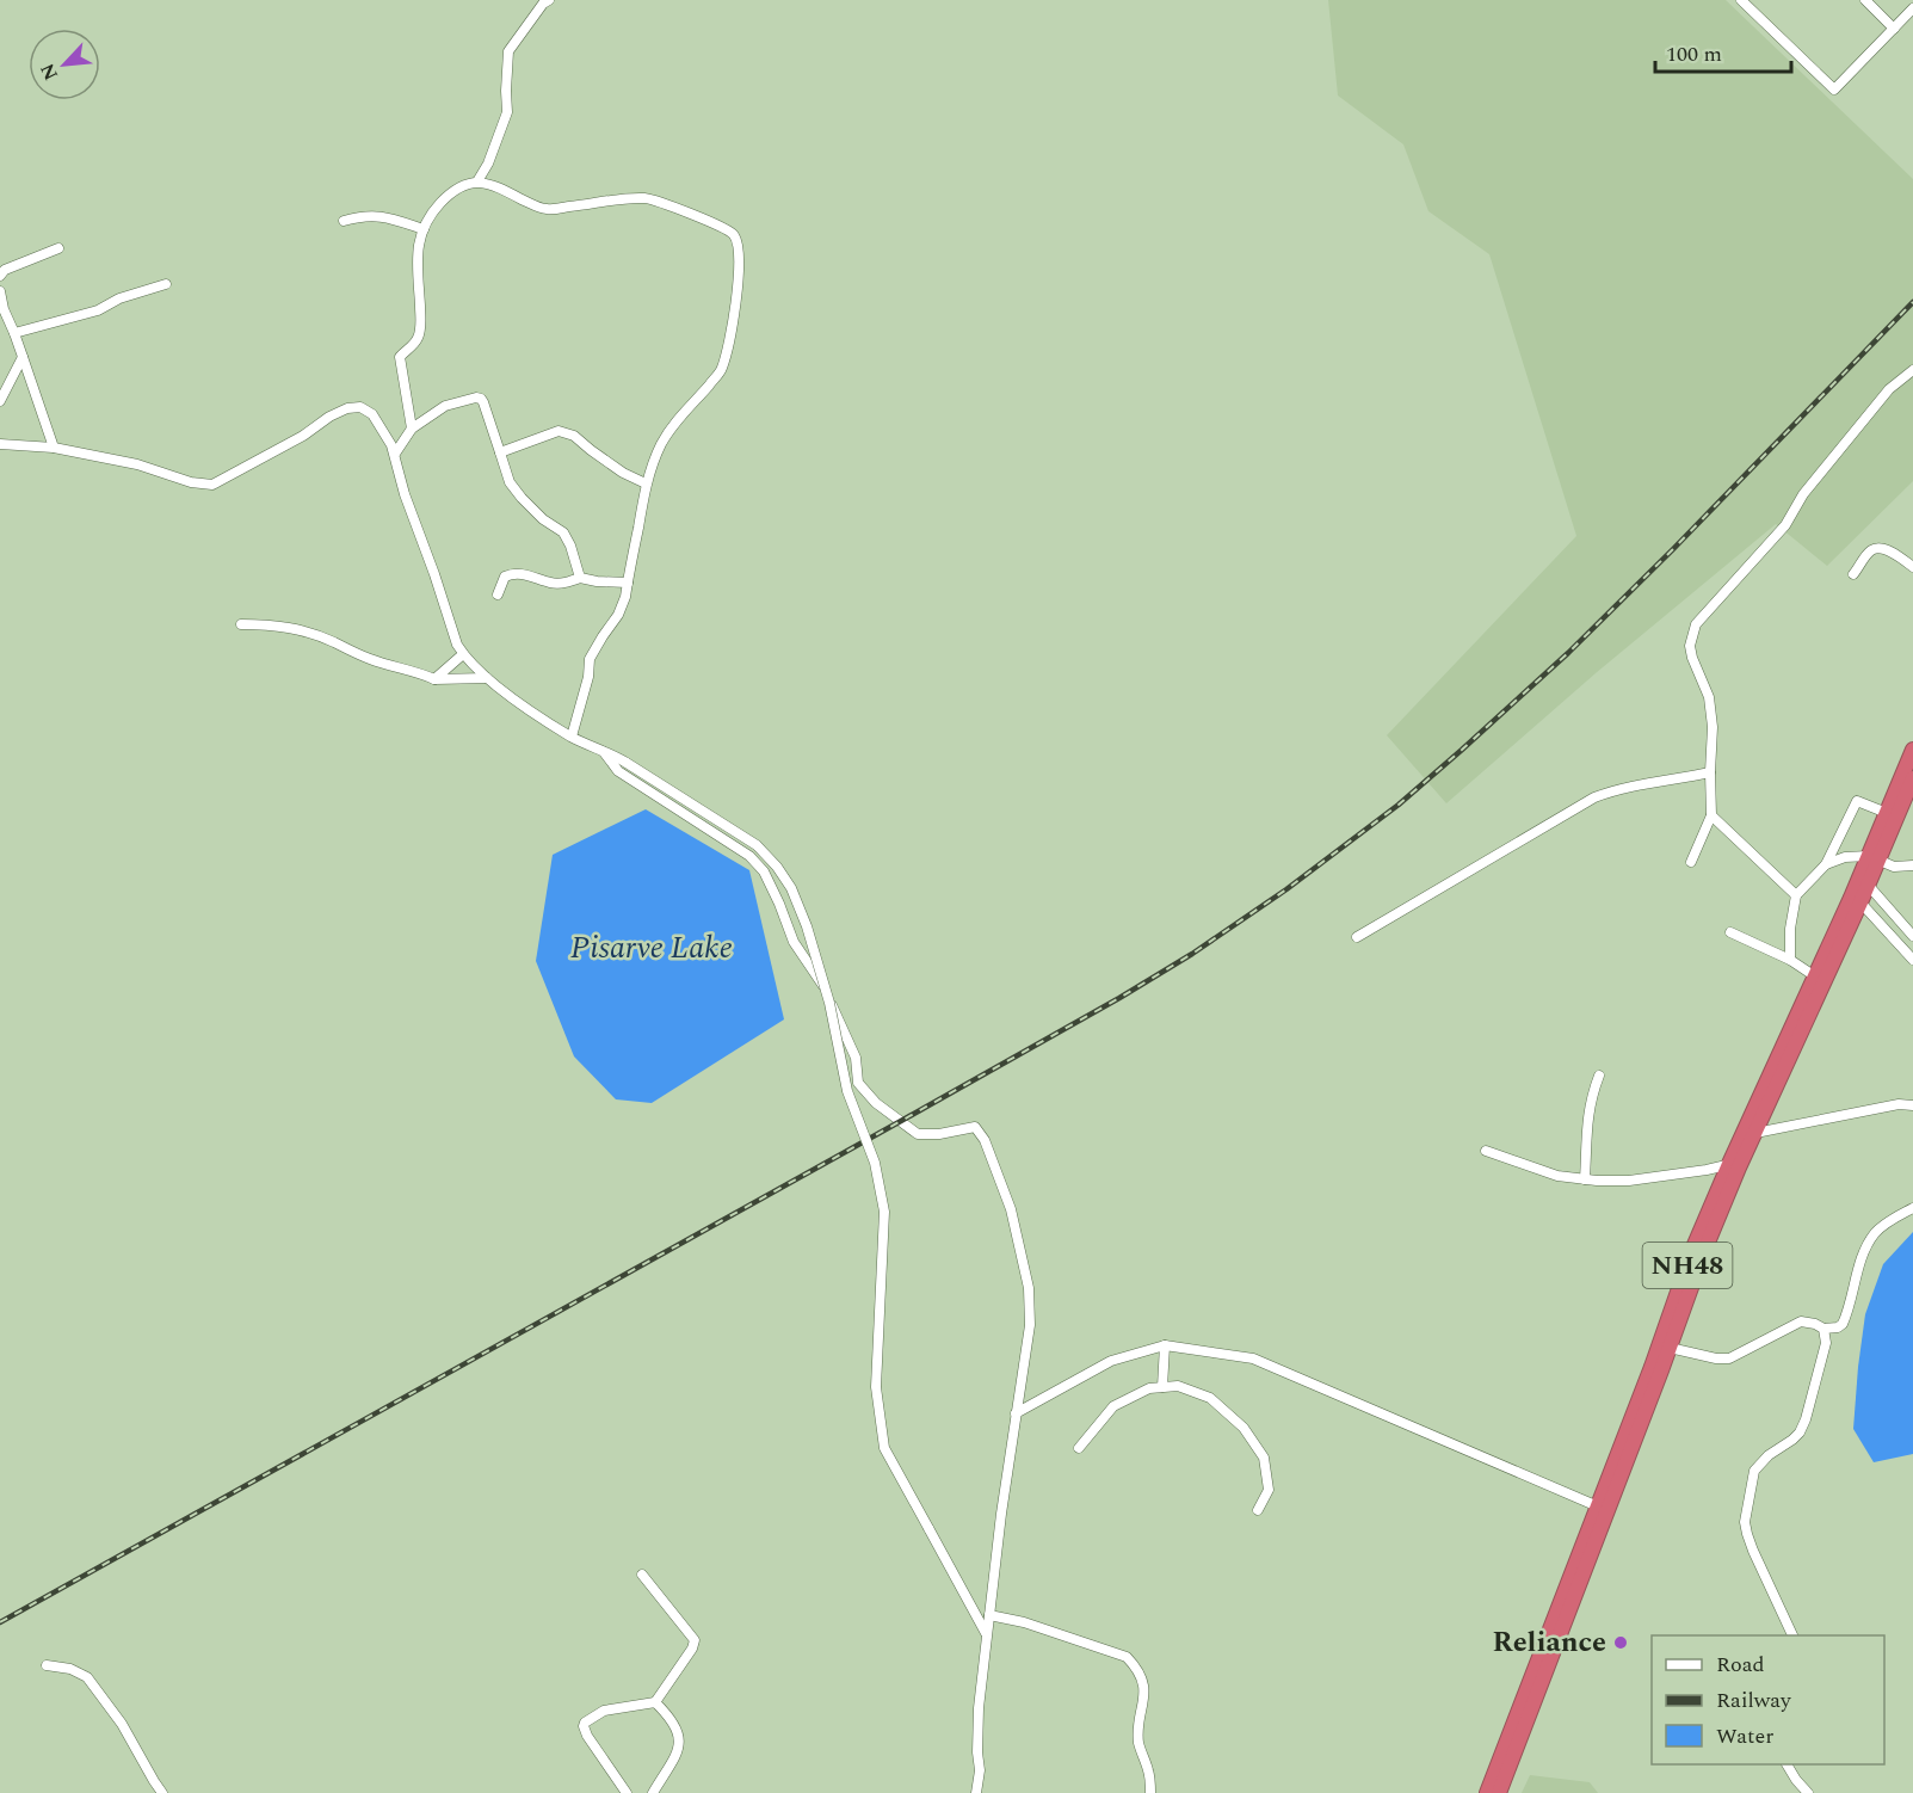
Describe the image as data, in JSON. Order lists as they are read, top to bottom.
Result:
{
  "streets": {
    "highway": ["NH48"]
  },
  "water": ["Pisarve Lake"],
  "places": ["Reliance"],
  "legend": ["Road", "Railway", "Water"],
  "scale_bar": "100 m",
  "north": "bottom left"
}
